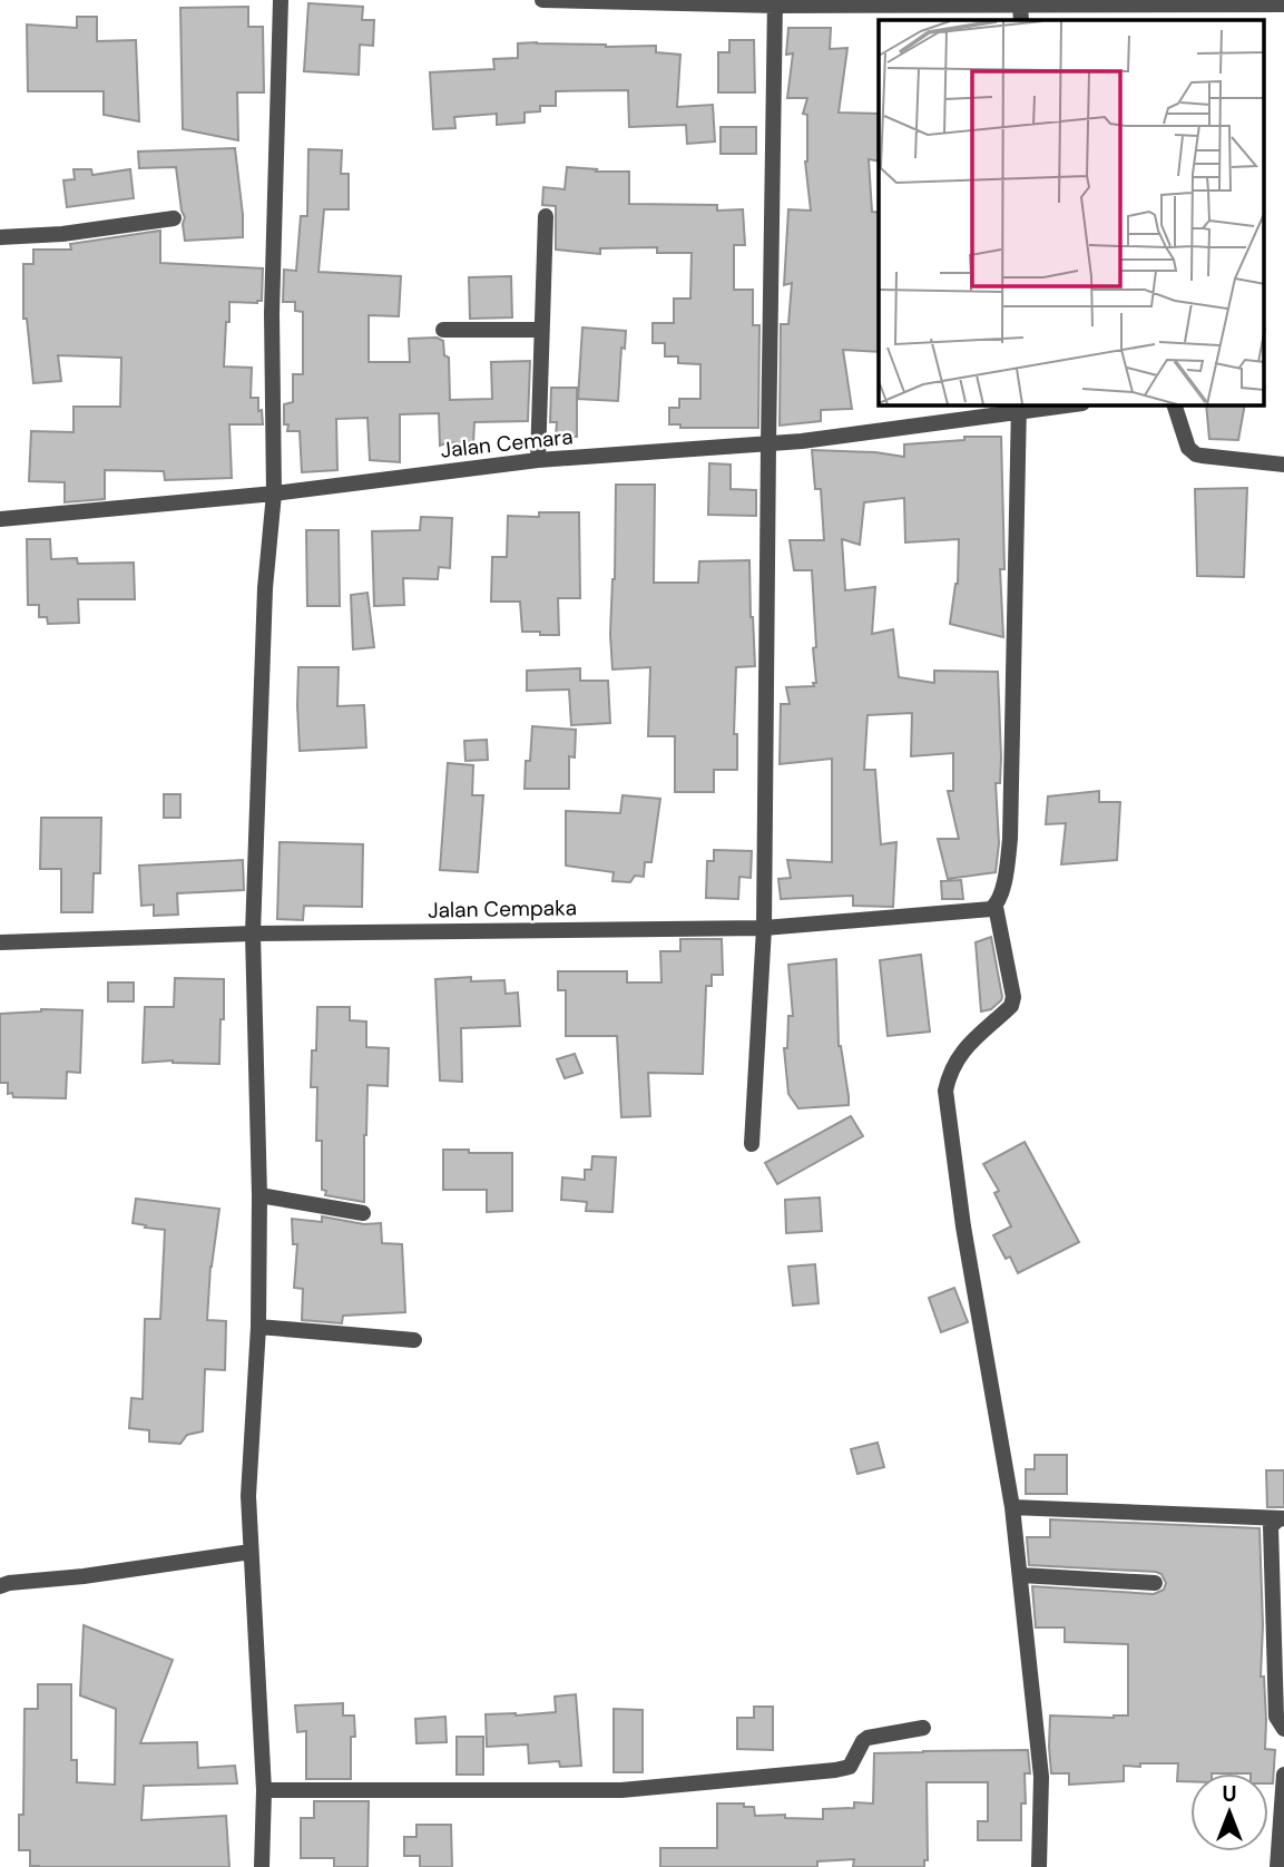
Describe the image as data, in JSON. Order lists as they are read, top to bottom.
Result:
{
  "streets": {
    "street": ["Jalan Cemara", "Jalan Cempaka"]
  },
  "north": "top"
}
